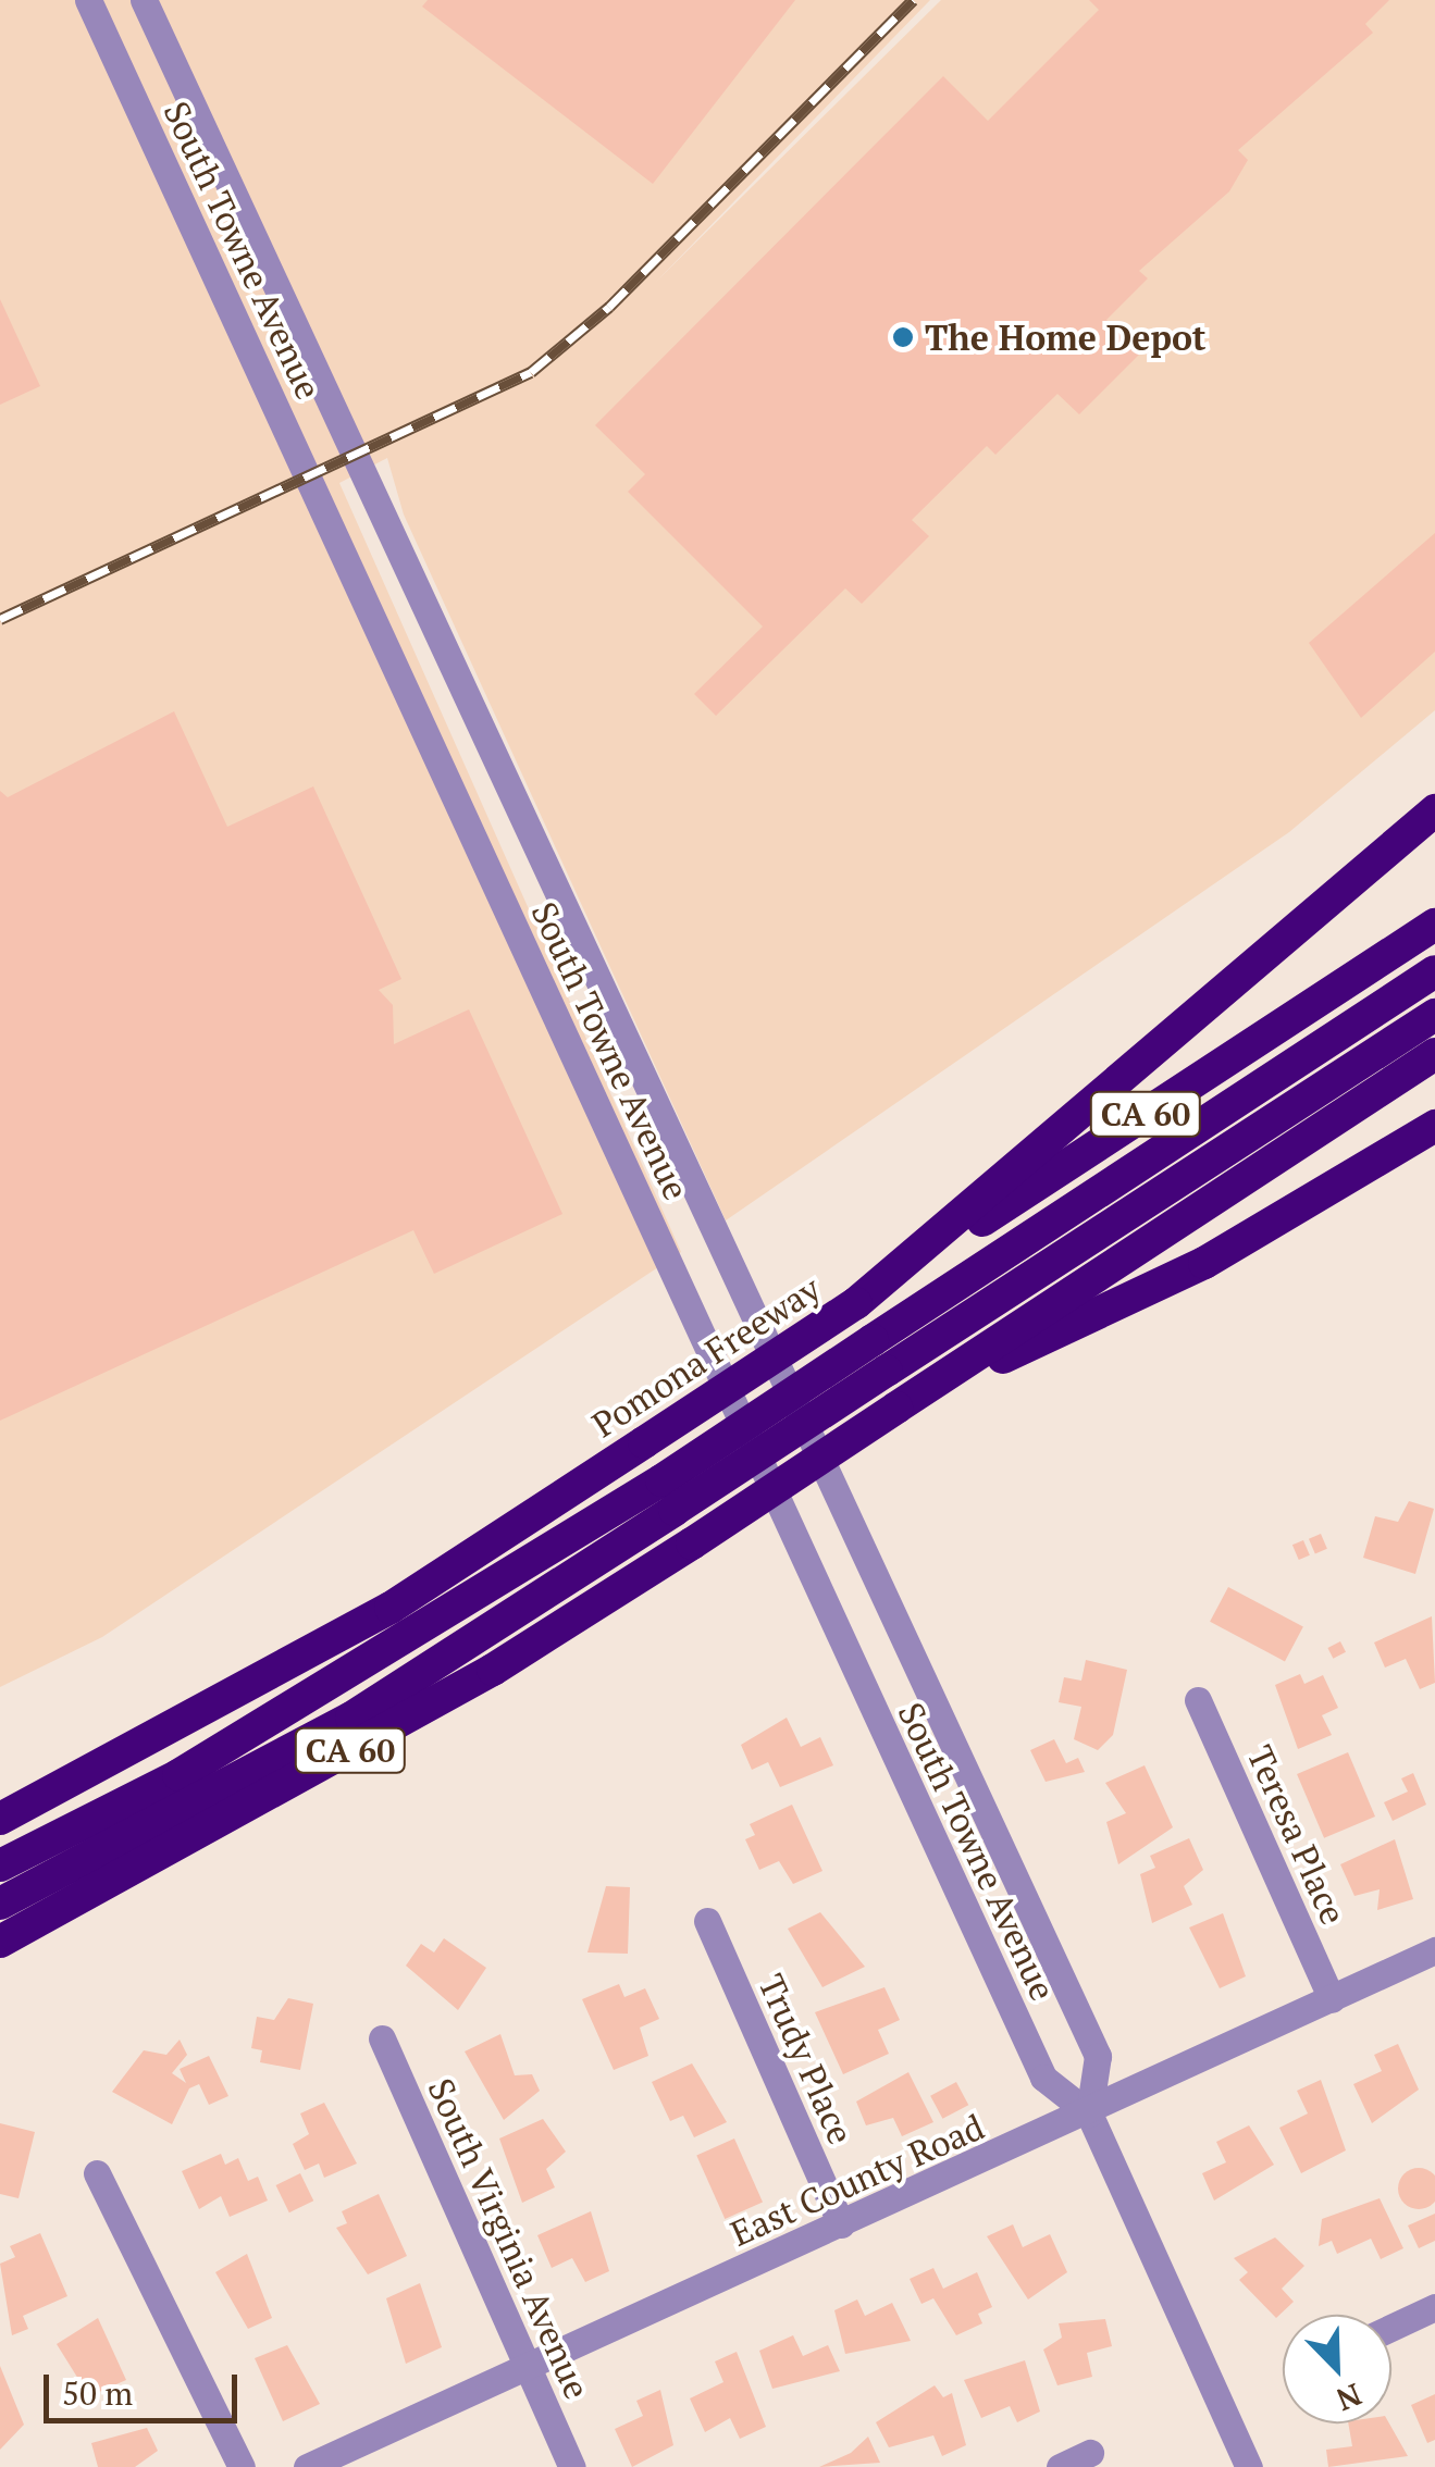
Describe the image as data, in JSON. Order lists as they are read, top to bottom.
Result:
{
  "streets": {
    "highway": ["CA 60", "Pomona Freeway"],
    "street": [
      "South Towne Avenue",
      "Teresa Place",
      "Trudy Place",
      "East County Road",
      "South Virginia Avenue"
    ]
  },
  "crossings": [
    ["South Towne Avenue", "East County Road"],
    ["Teresa Place", "East County Road"],
    ["Trudy Place", "East County Road"],
    ["East County Road", "South Virginia Avenue"]
  ],
  "places": ["The Home Depot"],
  "scale_bar": "50 m",
  "north": "bottom right"
}
